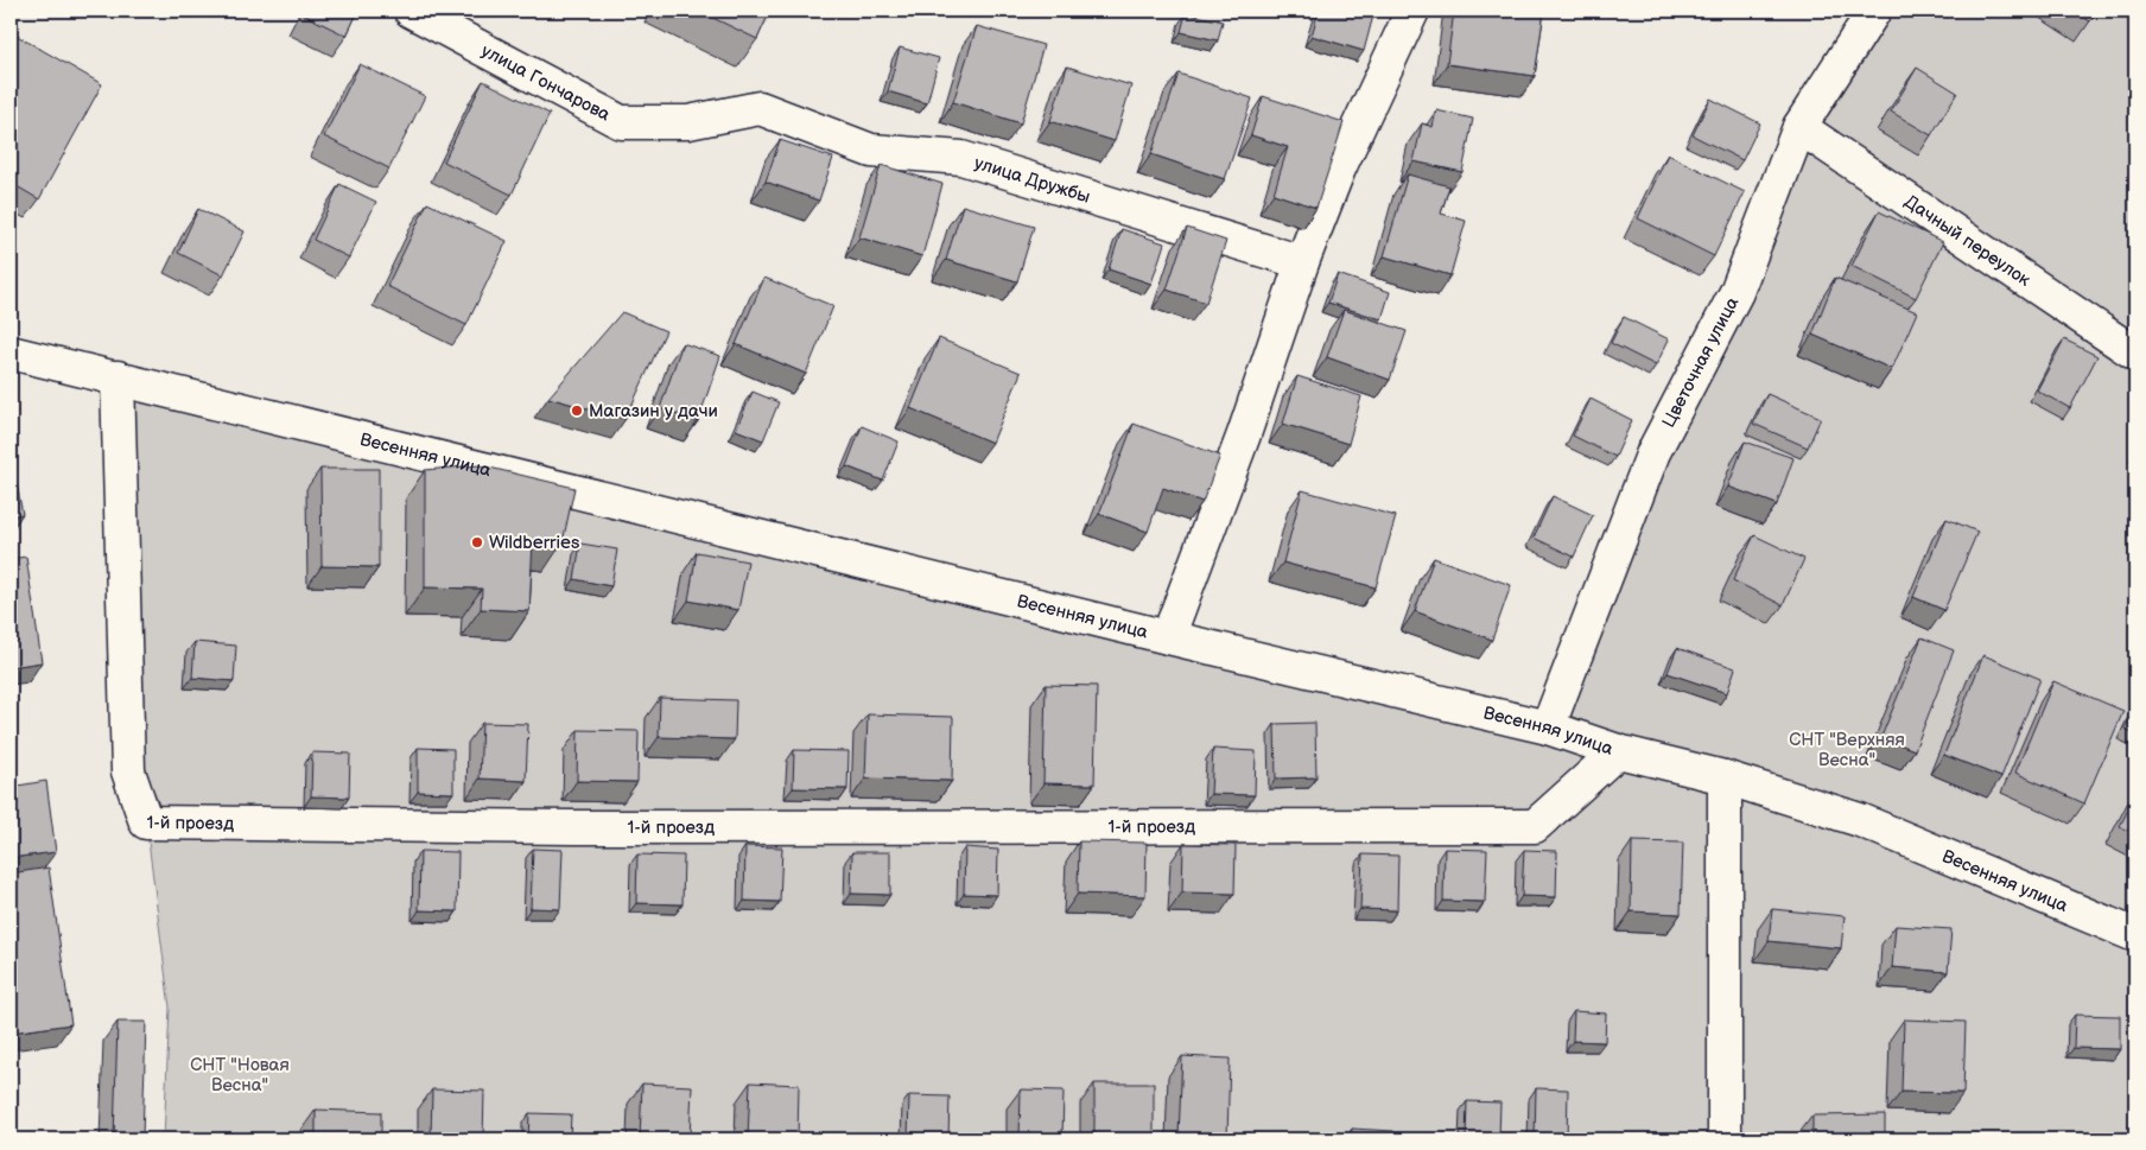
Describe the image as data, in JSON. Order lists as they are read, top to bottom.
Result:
{
  "streets": {
    "street": [
      "улица Гончарова",
      "улица Дружбы",
      "Дачный переулок",
      "Цветочная улица",
      "Весенняя улица",
      "1-й проезд"
    ]
  },
  "crossings": [
    ["улица Гончарова", "улица Дружбы"],
    ["Дачный переулок", "Цветочная улица"],
    ["Цветочная улица", "Весенняя улица"],
    ["Весенняя улица", "1-й проезд"]
  ],
  "parks": ["СНТ \"Верхняя Весна\"", "СНТ \"Новая Весна\""],
  "places": ["Магазин у дачи", "Wildberries"]
}
